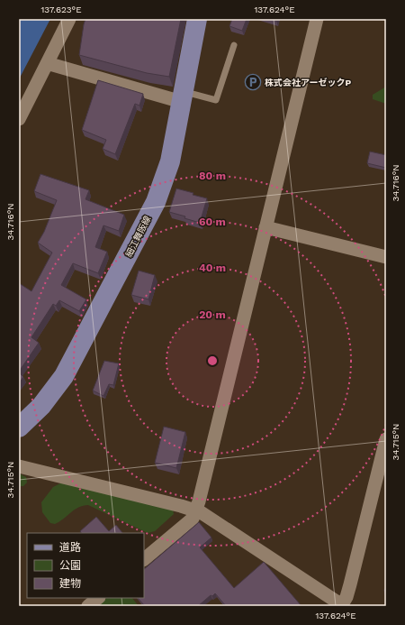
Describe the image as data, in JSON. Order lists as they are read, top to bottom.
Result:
{
  "streets": {
    "main road": ["細江舞阪線"]
  },
  "places": {
    "parking": ["株式会社アーゼックP"]
  },
  "legend": ["道路", "公園", "建物"],
  "coordinates": [
    "137.623°E",
    "137.624°E",
    "34.716°N",
    "34.715°N"
  ],
  "rings": [
    "80 m",
    "60 m",
    "40 m",
    "20 m"
  ]
}
